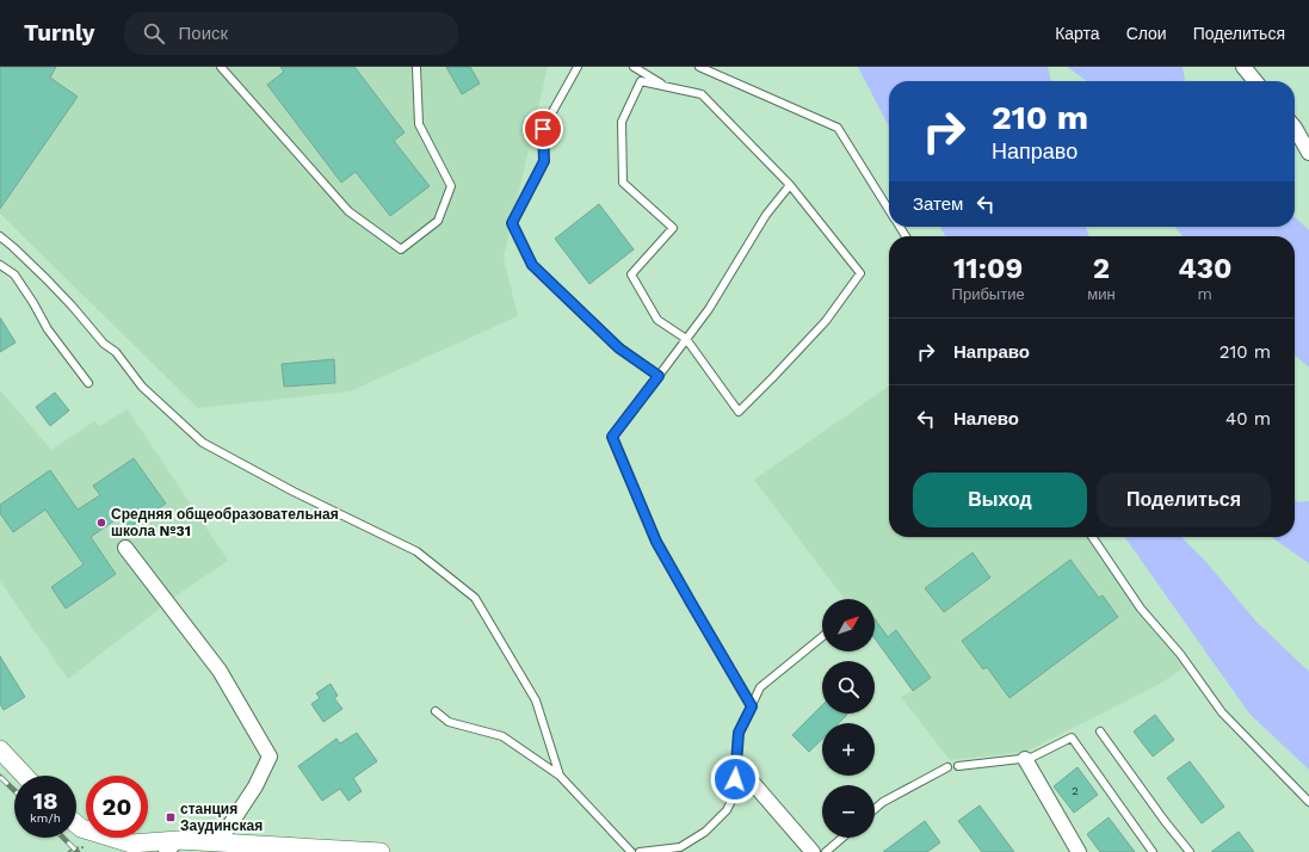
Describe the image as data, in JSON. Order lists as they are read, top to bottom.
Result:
{
  "places": {
    "other": ["Средняя общеобразовательная школа №31"],
    "transit": ["станция Заудинская"]
  },
  "house_numbers": ["2"],
  "north": "top right",
  "page": {
    "header": "Turnly",
    "search": "Поиск",
    "nav": ["Карта", "Слои", "Поделиться"],
    "turn": ["210 m", "Направо"],
    "then": "Затем",
    "eta": [
      "11:09",
      "Прибытие",
      "2",
      "мин",
      "430",
      "m"
    ],
    "list": [
      {
        "name": "Направо",
        "value": "210 m"
      },
      {
        "name": "Налево",
        "value": "40 m"
      }
    ],
    "buttons": ["Выход", "Поделиться"],
    "map_buttons": ["+", "−"],
    "speed": "18 km/h",
    "limit": "20"
  }
}
